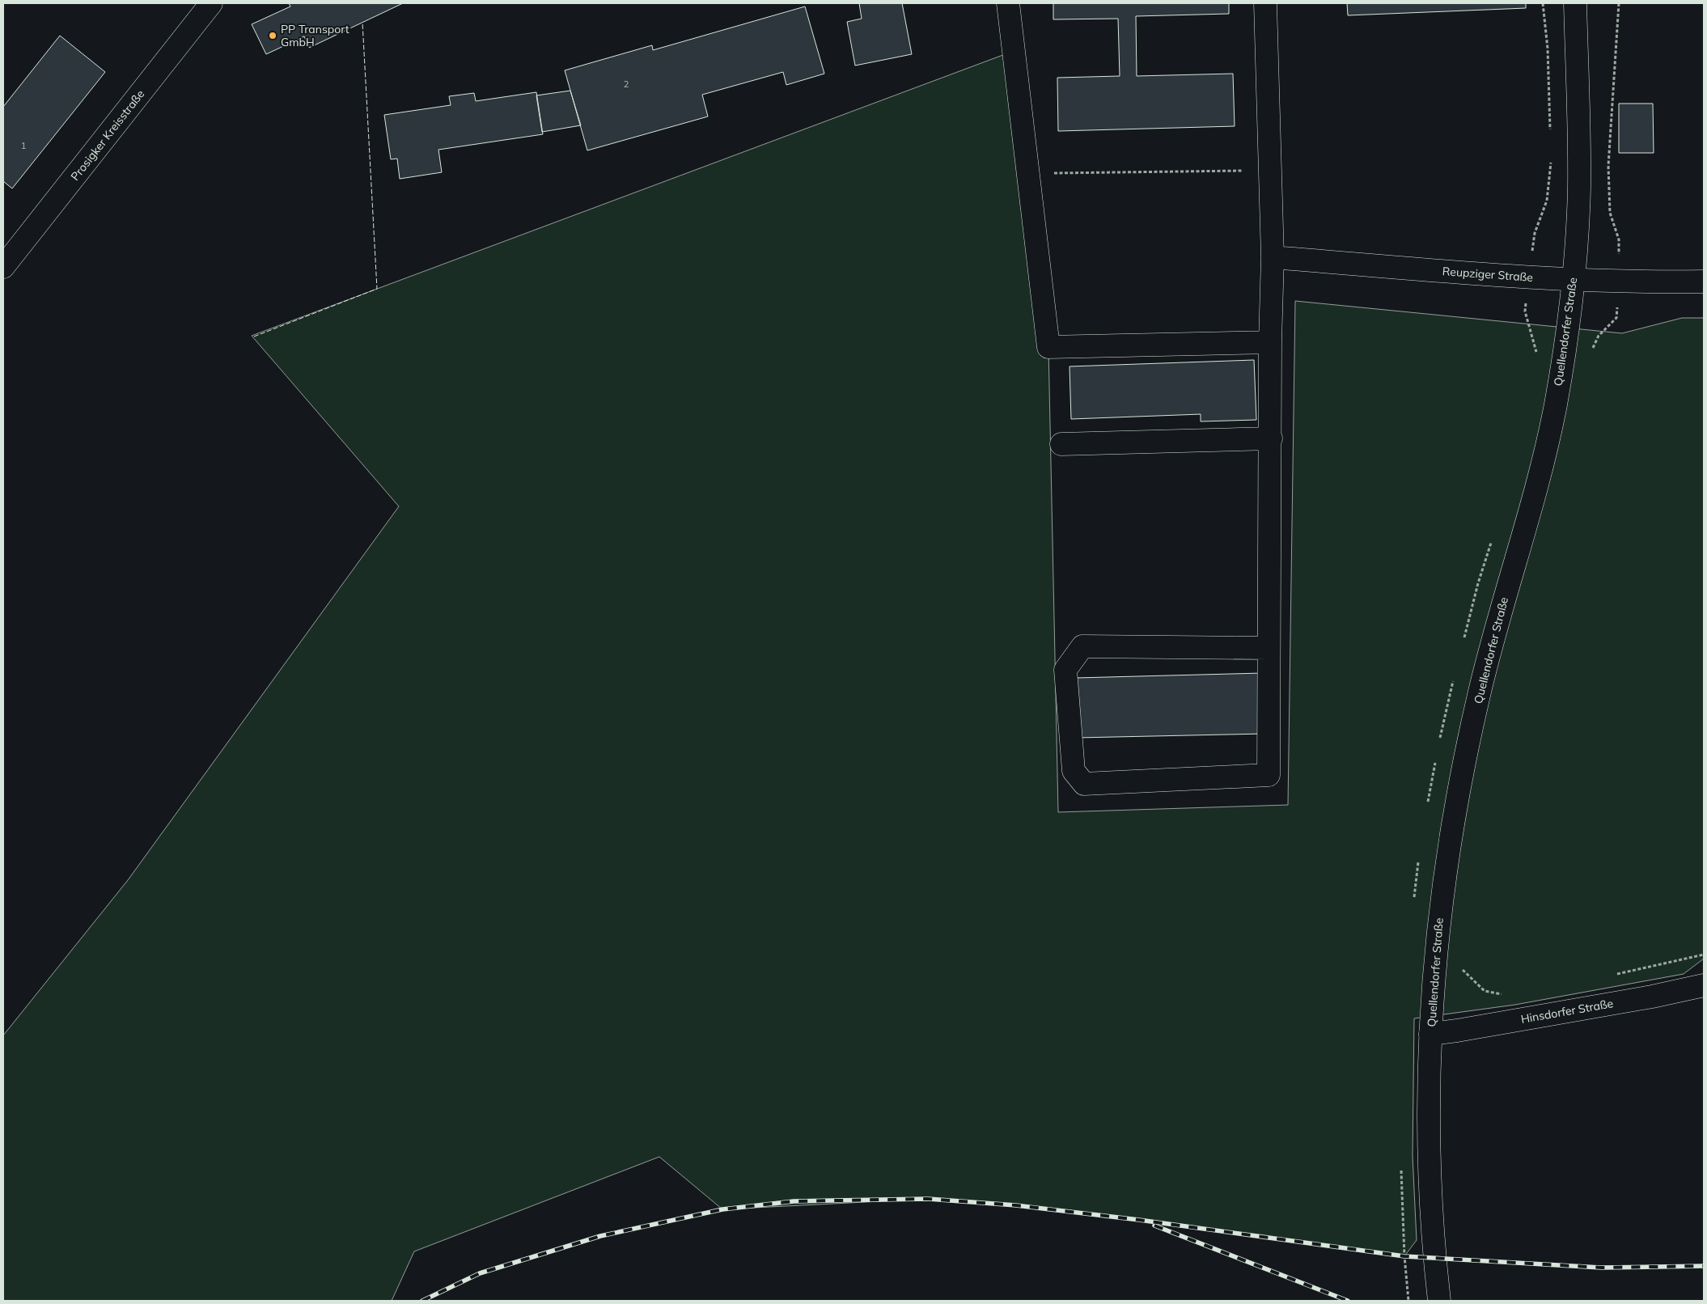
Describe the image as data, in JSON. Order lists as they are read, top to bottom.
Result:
{
  "streets": {
    "main road": [
      "Prosigker Kreisstraße",
      "Reupziger Straße",
      "Quellendorfer Straße",
      "Hinsdorfer Straße"
    ]
  },
  "crossings": [
    ["Reupziger Straße", "Quellendorfer Straße"],
    ["Quellendorfer Straße", "Hinsdorfer Straße"]
  ],
  "places": ["PP Transport GmbH"],
  "house_numbers": ["2", "1"]
}
